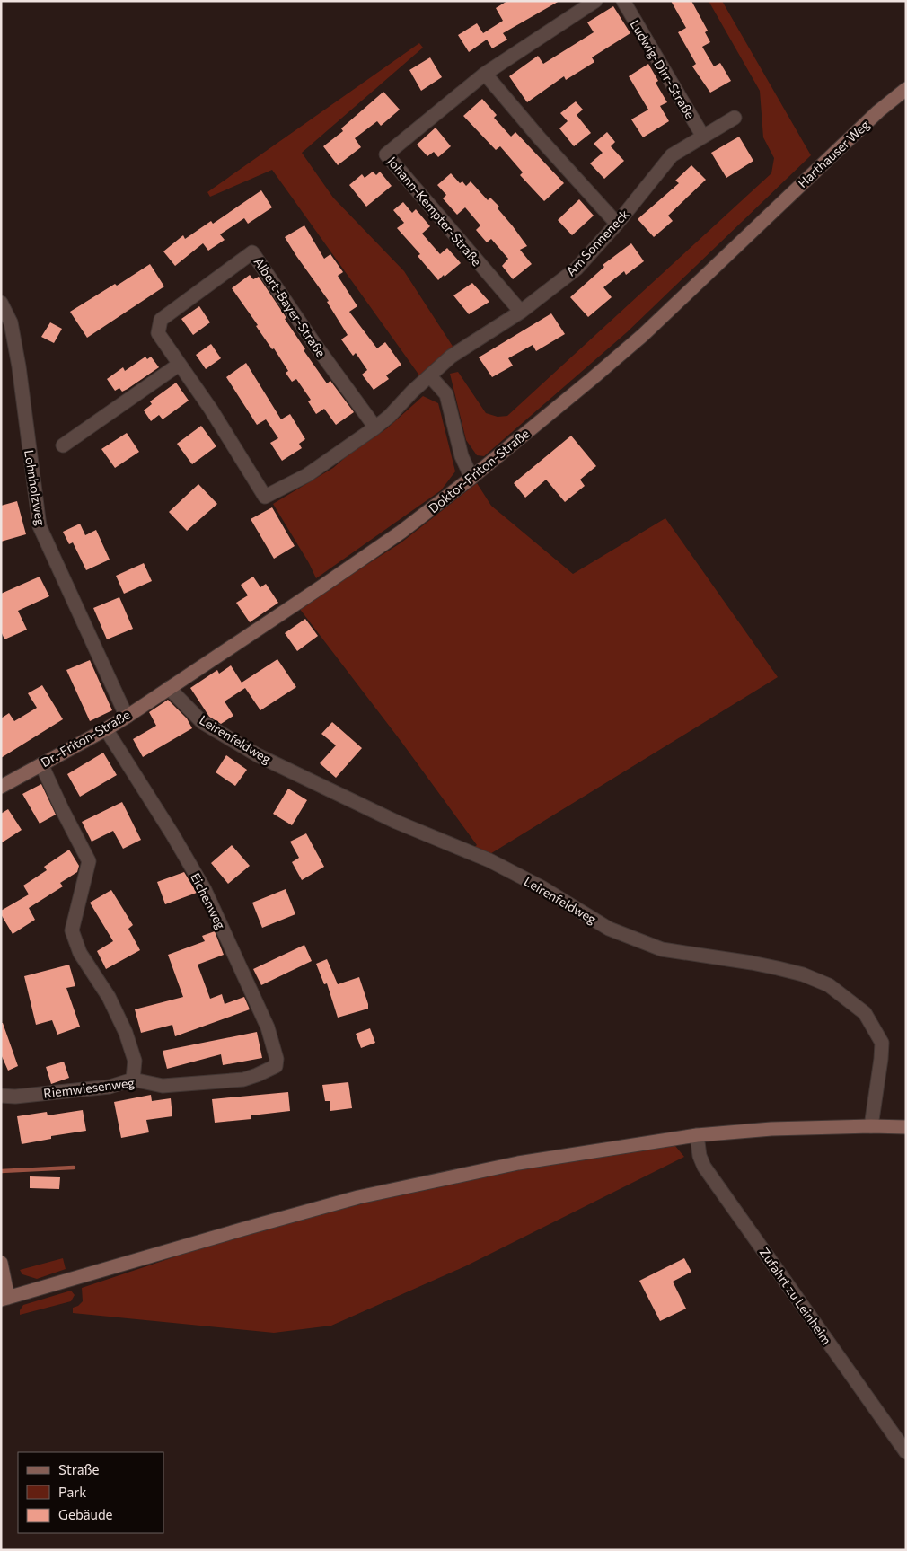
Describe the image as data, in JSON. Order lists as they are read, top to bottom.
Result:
{
  "streets": {
    "street": [
      "Ludwig-Dirr-Straße",
      "Harthauser Weg",
      "Johann-Kempter-Straße",
      "Am Sonneneck",
      "Albert-Bayer-Straße",
      "Doktor-Friton-Straße",
      "Lohnholzweg",
      "Dr.-Friton-Straße",
      "Leirenfeldweg",
      "Eichenweg",
      "Riemwiesenweg",
      "Zufahrt zu Leinheim"
    ]
  },
  "crossings": [
    ["Ludwig-Dirr-Straße", "Am Sonneneck"],
    ["Harthauser Weg", "Doktor-Friton-Straße"],
    ["Johann-Kempter-Straße", "Am Sonneneck"],
    ["Am Sonneneck", "Albert-Bayer-Straße"],
    ["Doktor-Friton-Straße", "Dr.-Friton-Straße"],
    ["Doktor-Friton-Straße", "Leirenfeldweg"],
    ["Lohnholzweg", "Dr.-Friton-Straße"],
    ["Dr.-Friton-Straße", "Leirenfeldweg"],
    ["Dr.-Friton-Straße", "Eichenweg"],
    ["Eichenweg", "Riemwiesenweg"]
  ],
  "legend": ["Straße", "Park", "Gebäude"]
}
